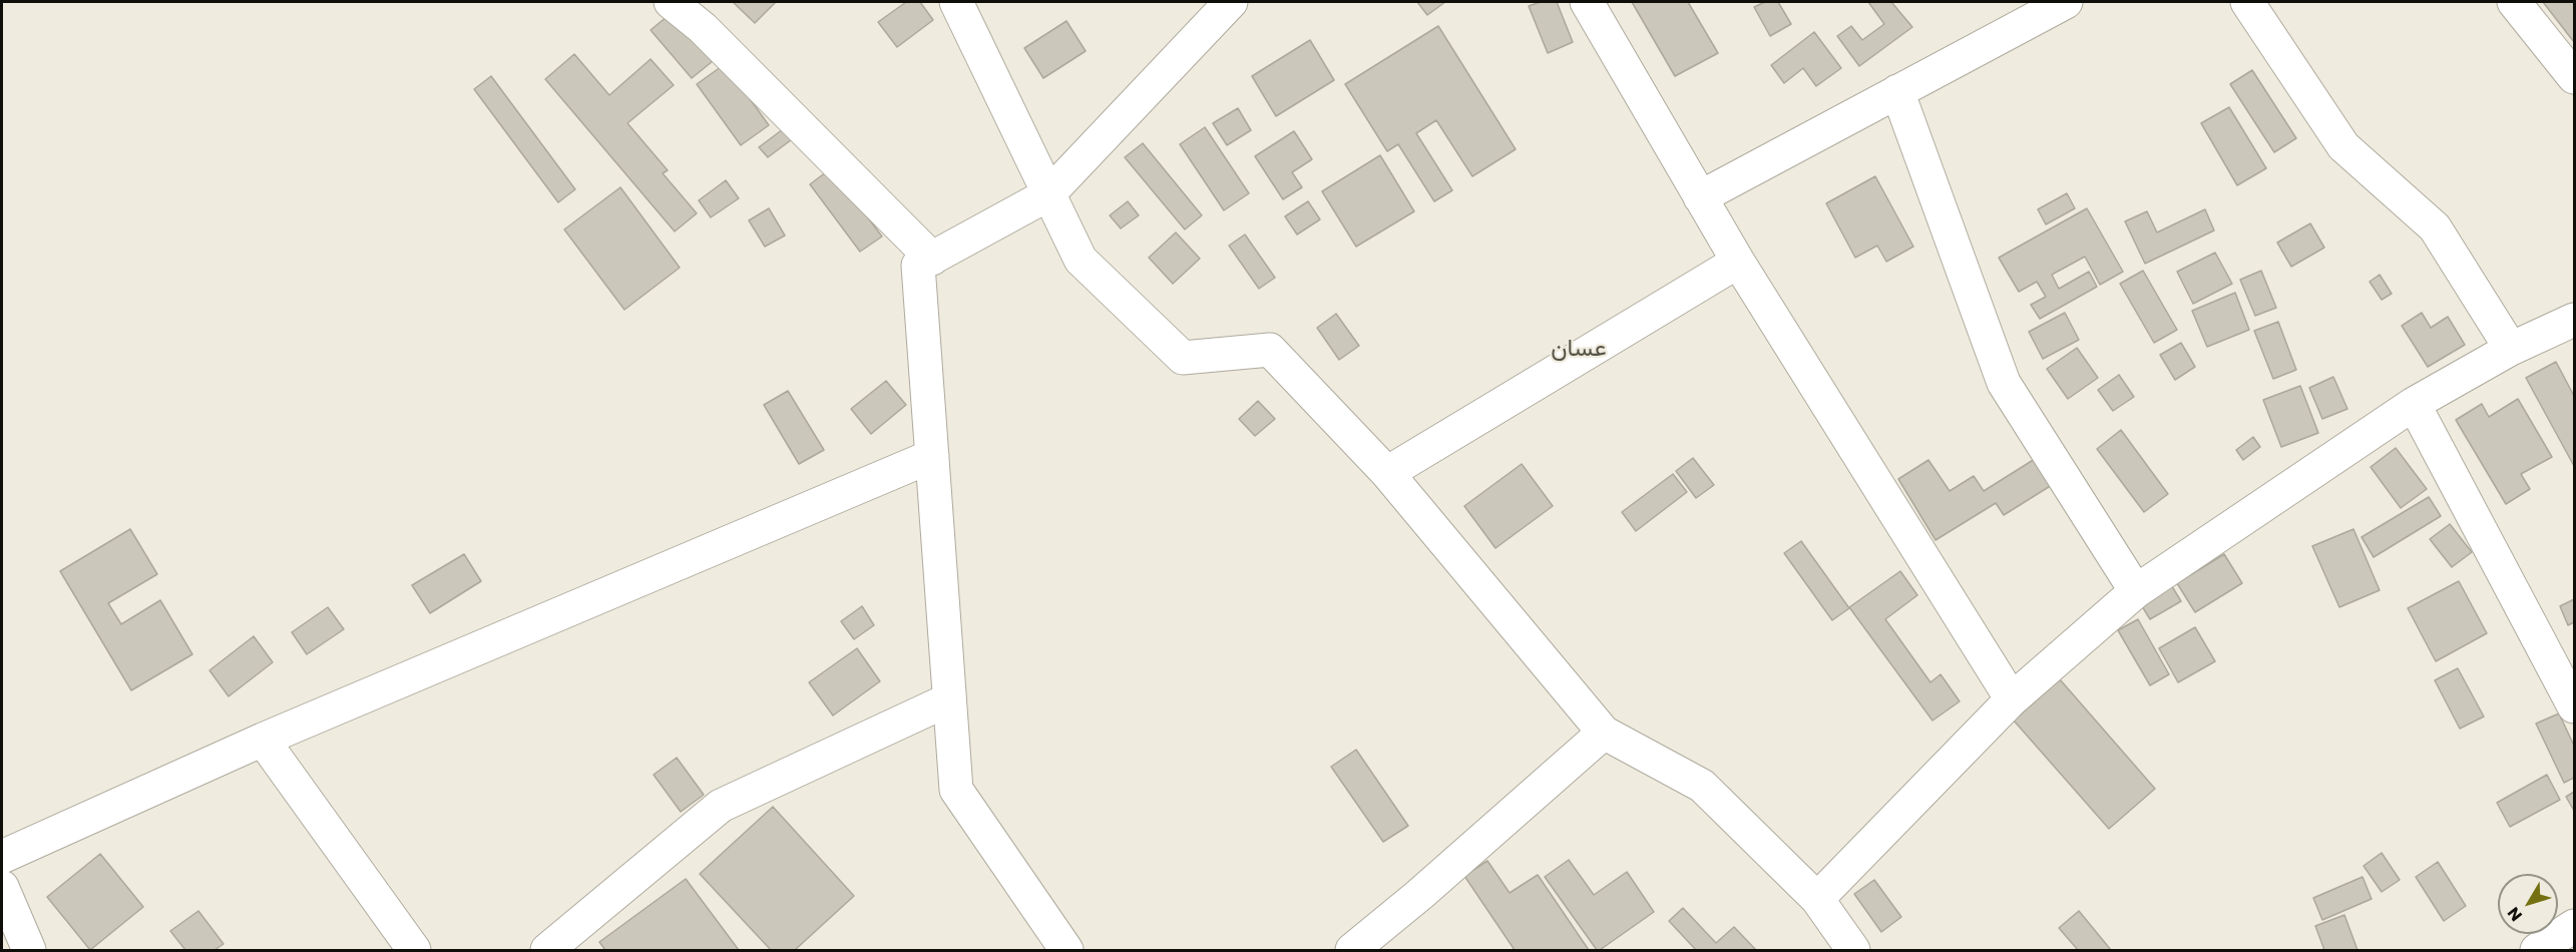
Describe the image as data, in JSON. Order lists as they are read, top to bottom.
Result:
{
  "districts": ["عسان"],
  "north": "bottom left"
}
